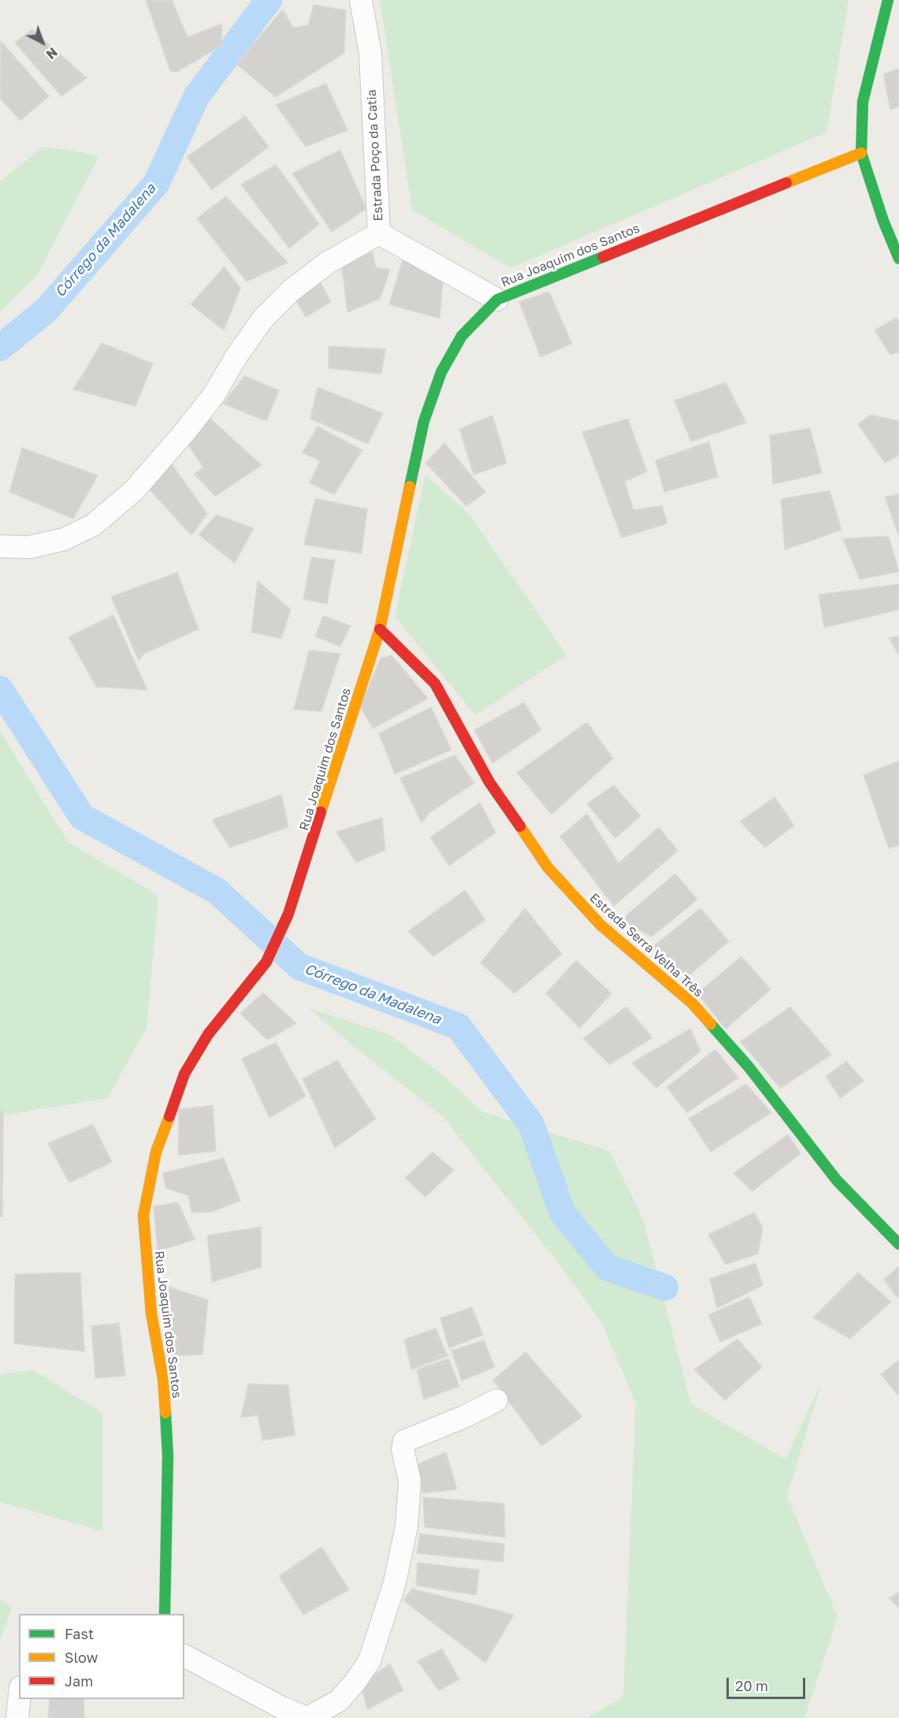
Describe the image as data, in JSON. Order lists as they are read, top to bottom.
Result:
{
  "streets": {
    "street": ["Estrada Poço da Catia", "Rua Joaquim dos Santos", "Estrada Serra Velha Três"]
  },
  "crossings": [
    ["Estrada Poço da Catia", "Rua Joaquim dos Santos"],
    ["Rua Joaquim dos Santos", "Estrada Serra Velha Três"]
  ],
  "water": ["Córrego da Madalena"],
  "legend": ["Fast", "Slow", "Jam"],
  "scale_bar": "20 m",
  "north": "bottom right"
}
